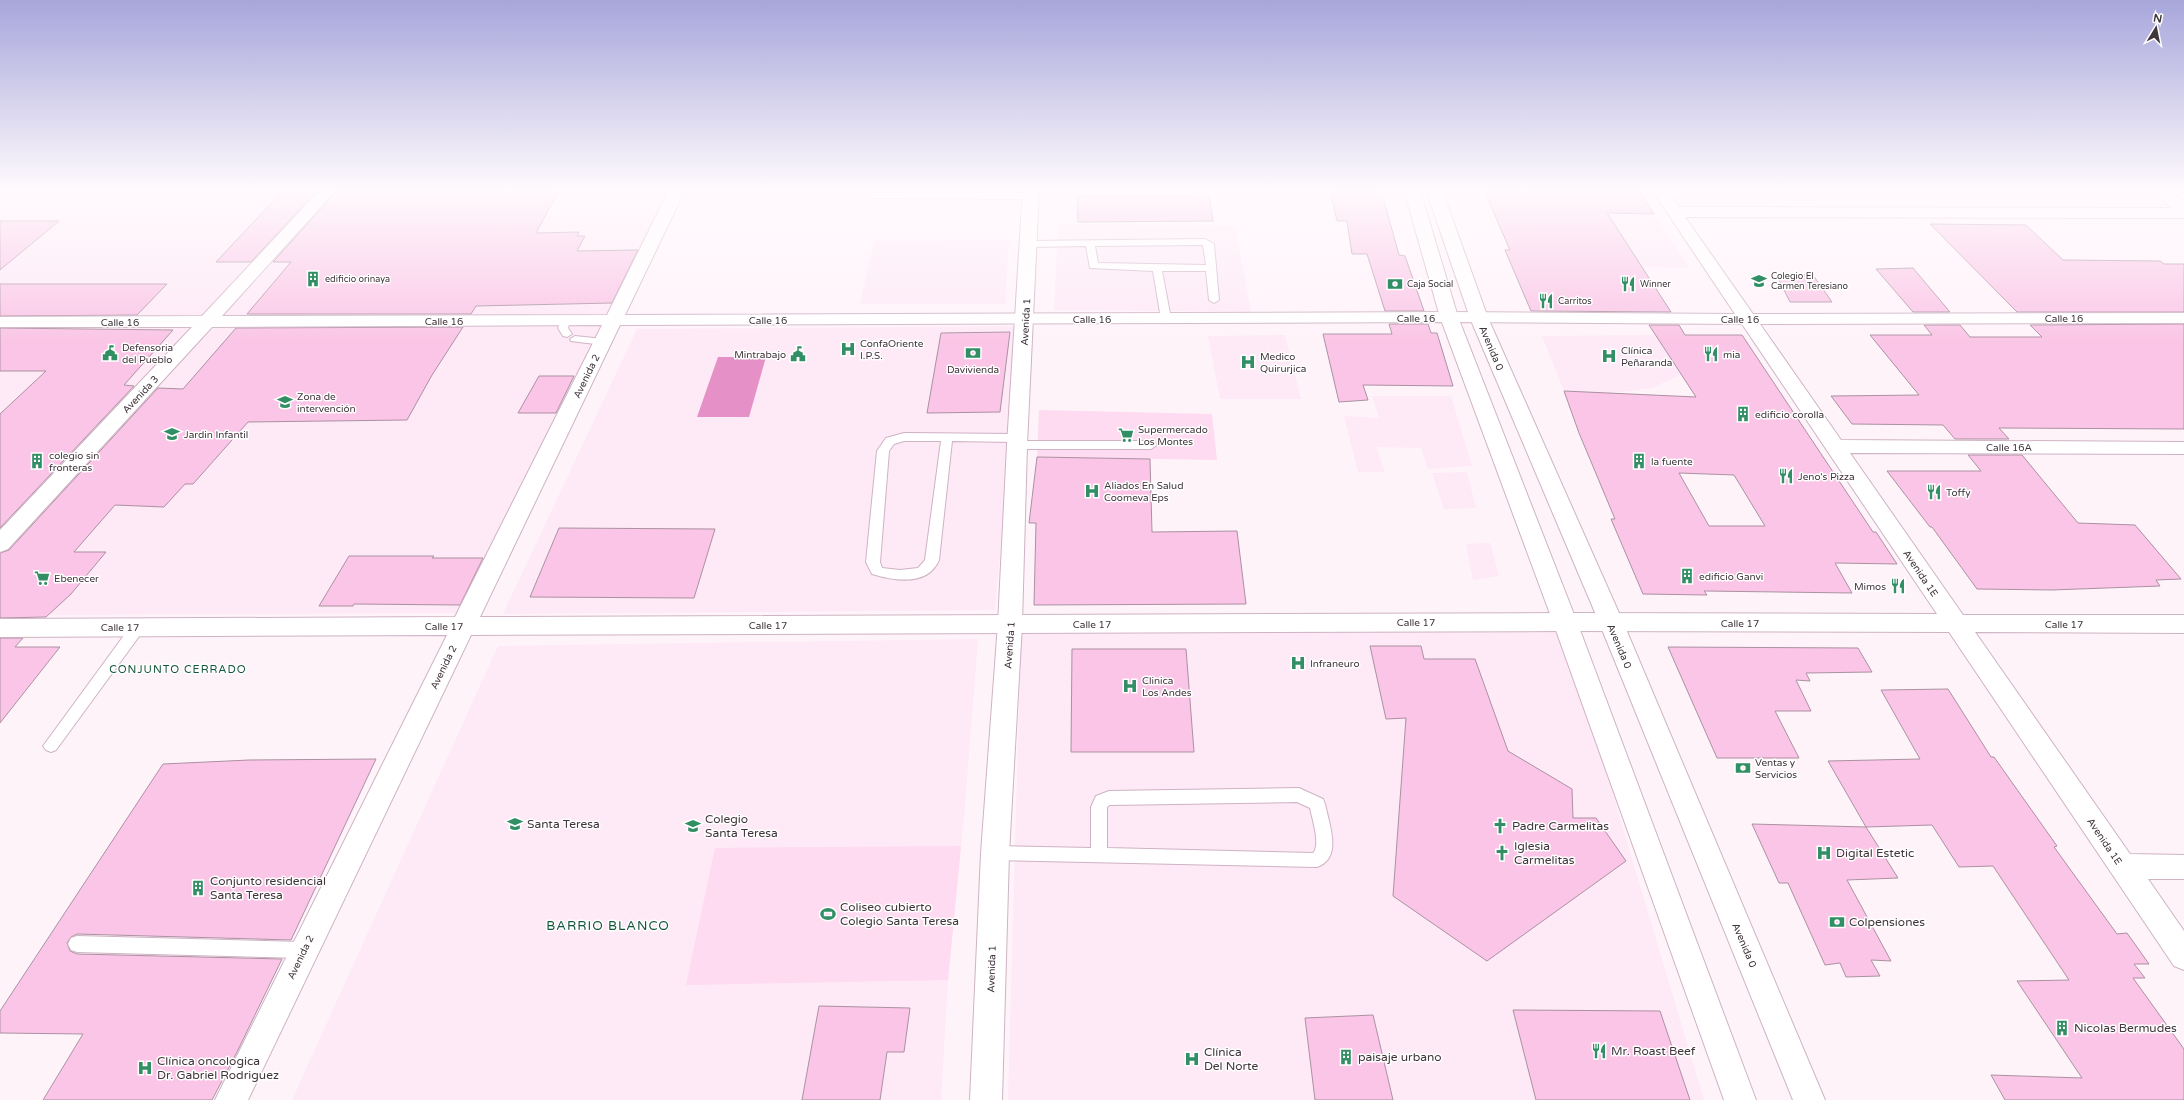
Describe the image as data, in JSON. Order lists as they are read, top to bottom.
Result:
{
  "streets": {
    "street": [
      "Calle 16",
      "Avenida 1",
      "Avenida 0",
      "Avenida 2",
      "Avenida 3",
      "Calle 16A",
      "Avenida 1E",
      "Calle 17"
    ]
  },
  "crossings": [
    ["Calle 16", "Avenida 1"],
    ["Calle 16", "Avenida 0"],
    ["Calle 16", "Avenida 2"],
    ["Calle 16", "Avenida 3"],
    ["Calle 16", "Avenida 1E"],
    ["Avenida 1", "Calle 17"],
    ["Avenida 0", "Calle 17"],
    ["Avenida 2", "Calle 17"],
    ["Calle 16A", "Avenida 1E"],
    ["Avenida 1E", "Calle 17"]
  ],
  "districts": ["CONJUNTO CERRADO", "BARRIO BLANCO"],
  "places": {
    "building": [
      "edificio orinaya",
      "edificio corolla",
      "colegio sin fronteras",
      "la fuente",
      "edificio Ganvi",
      "Conjunto residencial Santa Teresa",
      "Nicolas Bermudes",
      "paisaje urbano"
    ],
    "school or university": [
      "Colegio El Carmen Teresiano",
      "Zona de intervención",
      "Jardin Infantil",
      "Santa Teresa",
      "Colegio Santa Teresa"
    ],
    "bank": [
      "Caja Social",
      "Davivienda",
      "Ventas y Servicios",
      "Colpensiones"
    ],
    "restaurant": [
      "Winner",
      "Carritos",
      "mia",
      "Jeno's Pizza",
      "Toffy",
      "Mimos",
      "Mr. Roast Beef"
    ],
    "hospital": [
      "ConfaOriente I.P.S.",
      "Clínica Peñaranda",
      "Medico Quirurjica",
      "Aliados En Salud Coomeva Eps",
      "Infraneuro",
      "Clinica Los Andes",
      "Digital Estetic",
      "Clínica Del Norte",
      "Clínica oncologica Dr. Gabriel Rodriguez"
    ],
    "public building": ["Defensoria del Pueblo", "Mintrabajo"],
    "supermarket": ["Supermercado Los Montes", "Ebenecer"],
    "church": ["Padre Carmelitas", "Iglesia Carmelitas"],
    "sports": ["Coliseo cubierto Colegio Santa Teresa"]
  },
  "north": "top"
}
